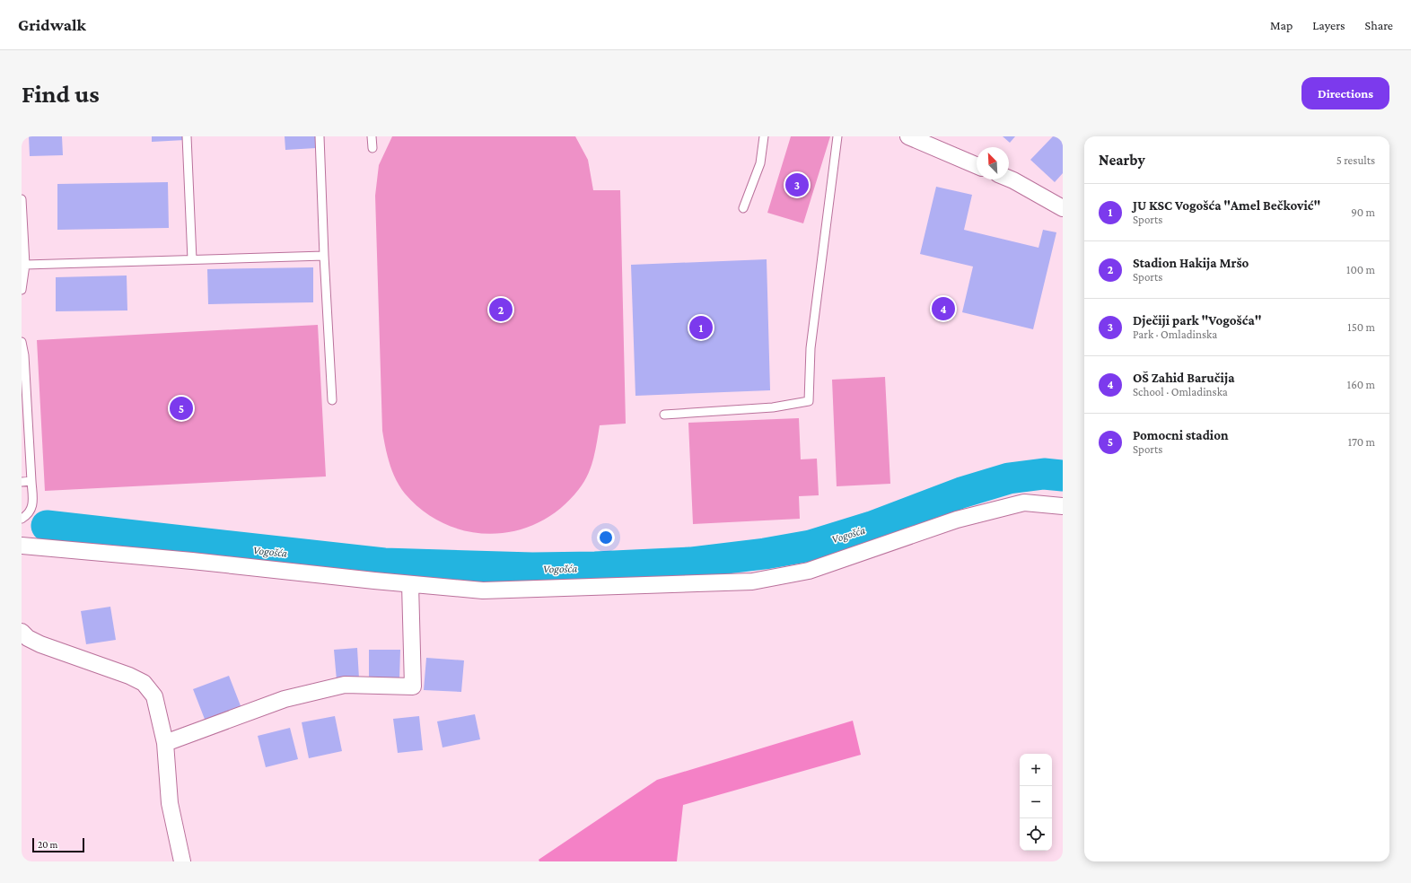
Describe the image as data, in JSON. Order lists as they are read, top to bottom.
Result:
{
  "water": ["Vogošća"],
  "scale_bar": "20 m",
  "north": "top left",
  "page": {
    "header": "Gridwalk",
    "nav": ["Map", "Layers", "Share"],
    "buttons": "Directions",
    "title": "Find us",
    "heading": ["Nearby", "5 results"],
    "pins": [
      "3",
      "4",
      "2",
      "1",
      "5"
    ],
    "list": [
      {
        "mark": "1",
        "name": "JU KSC Vogošća \"Amel Bečković\"",
        "note": "Sports",
        "value": "90 m"
      },
      {
        "mark": "2",
        "name": "Stadion Hakija Mršo",
        "note": "Sports",
        "value": "100 m"
      },
      {
        "mark": "3",
        "name": "Dječiji park \"Vogošća\"",
        "note": "Park · Omladinska",
        "value": "150 m"
      },
      {
        "mark": "4",
        "name": "OŠ Zahid Baručija",
        "note": "School · Omladinska",
        "value": "160 m"
      },
      {
        "mark": "5",
        "name": "Pomocni stadion",
        "note": "Sports",
        "value": "170 m"
      }
    ],
    "map_buttons": ["+", "−"],
    "scale": "20 m"
  }
}
